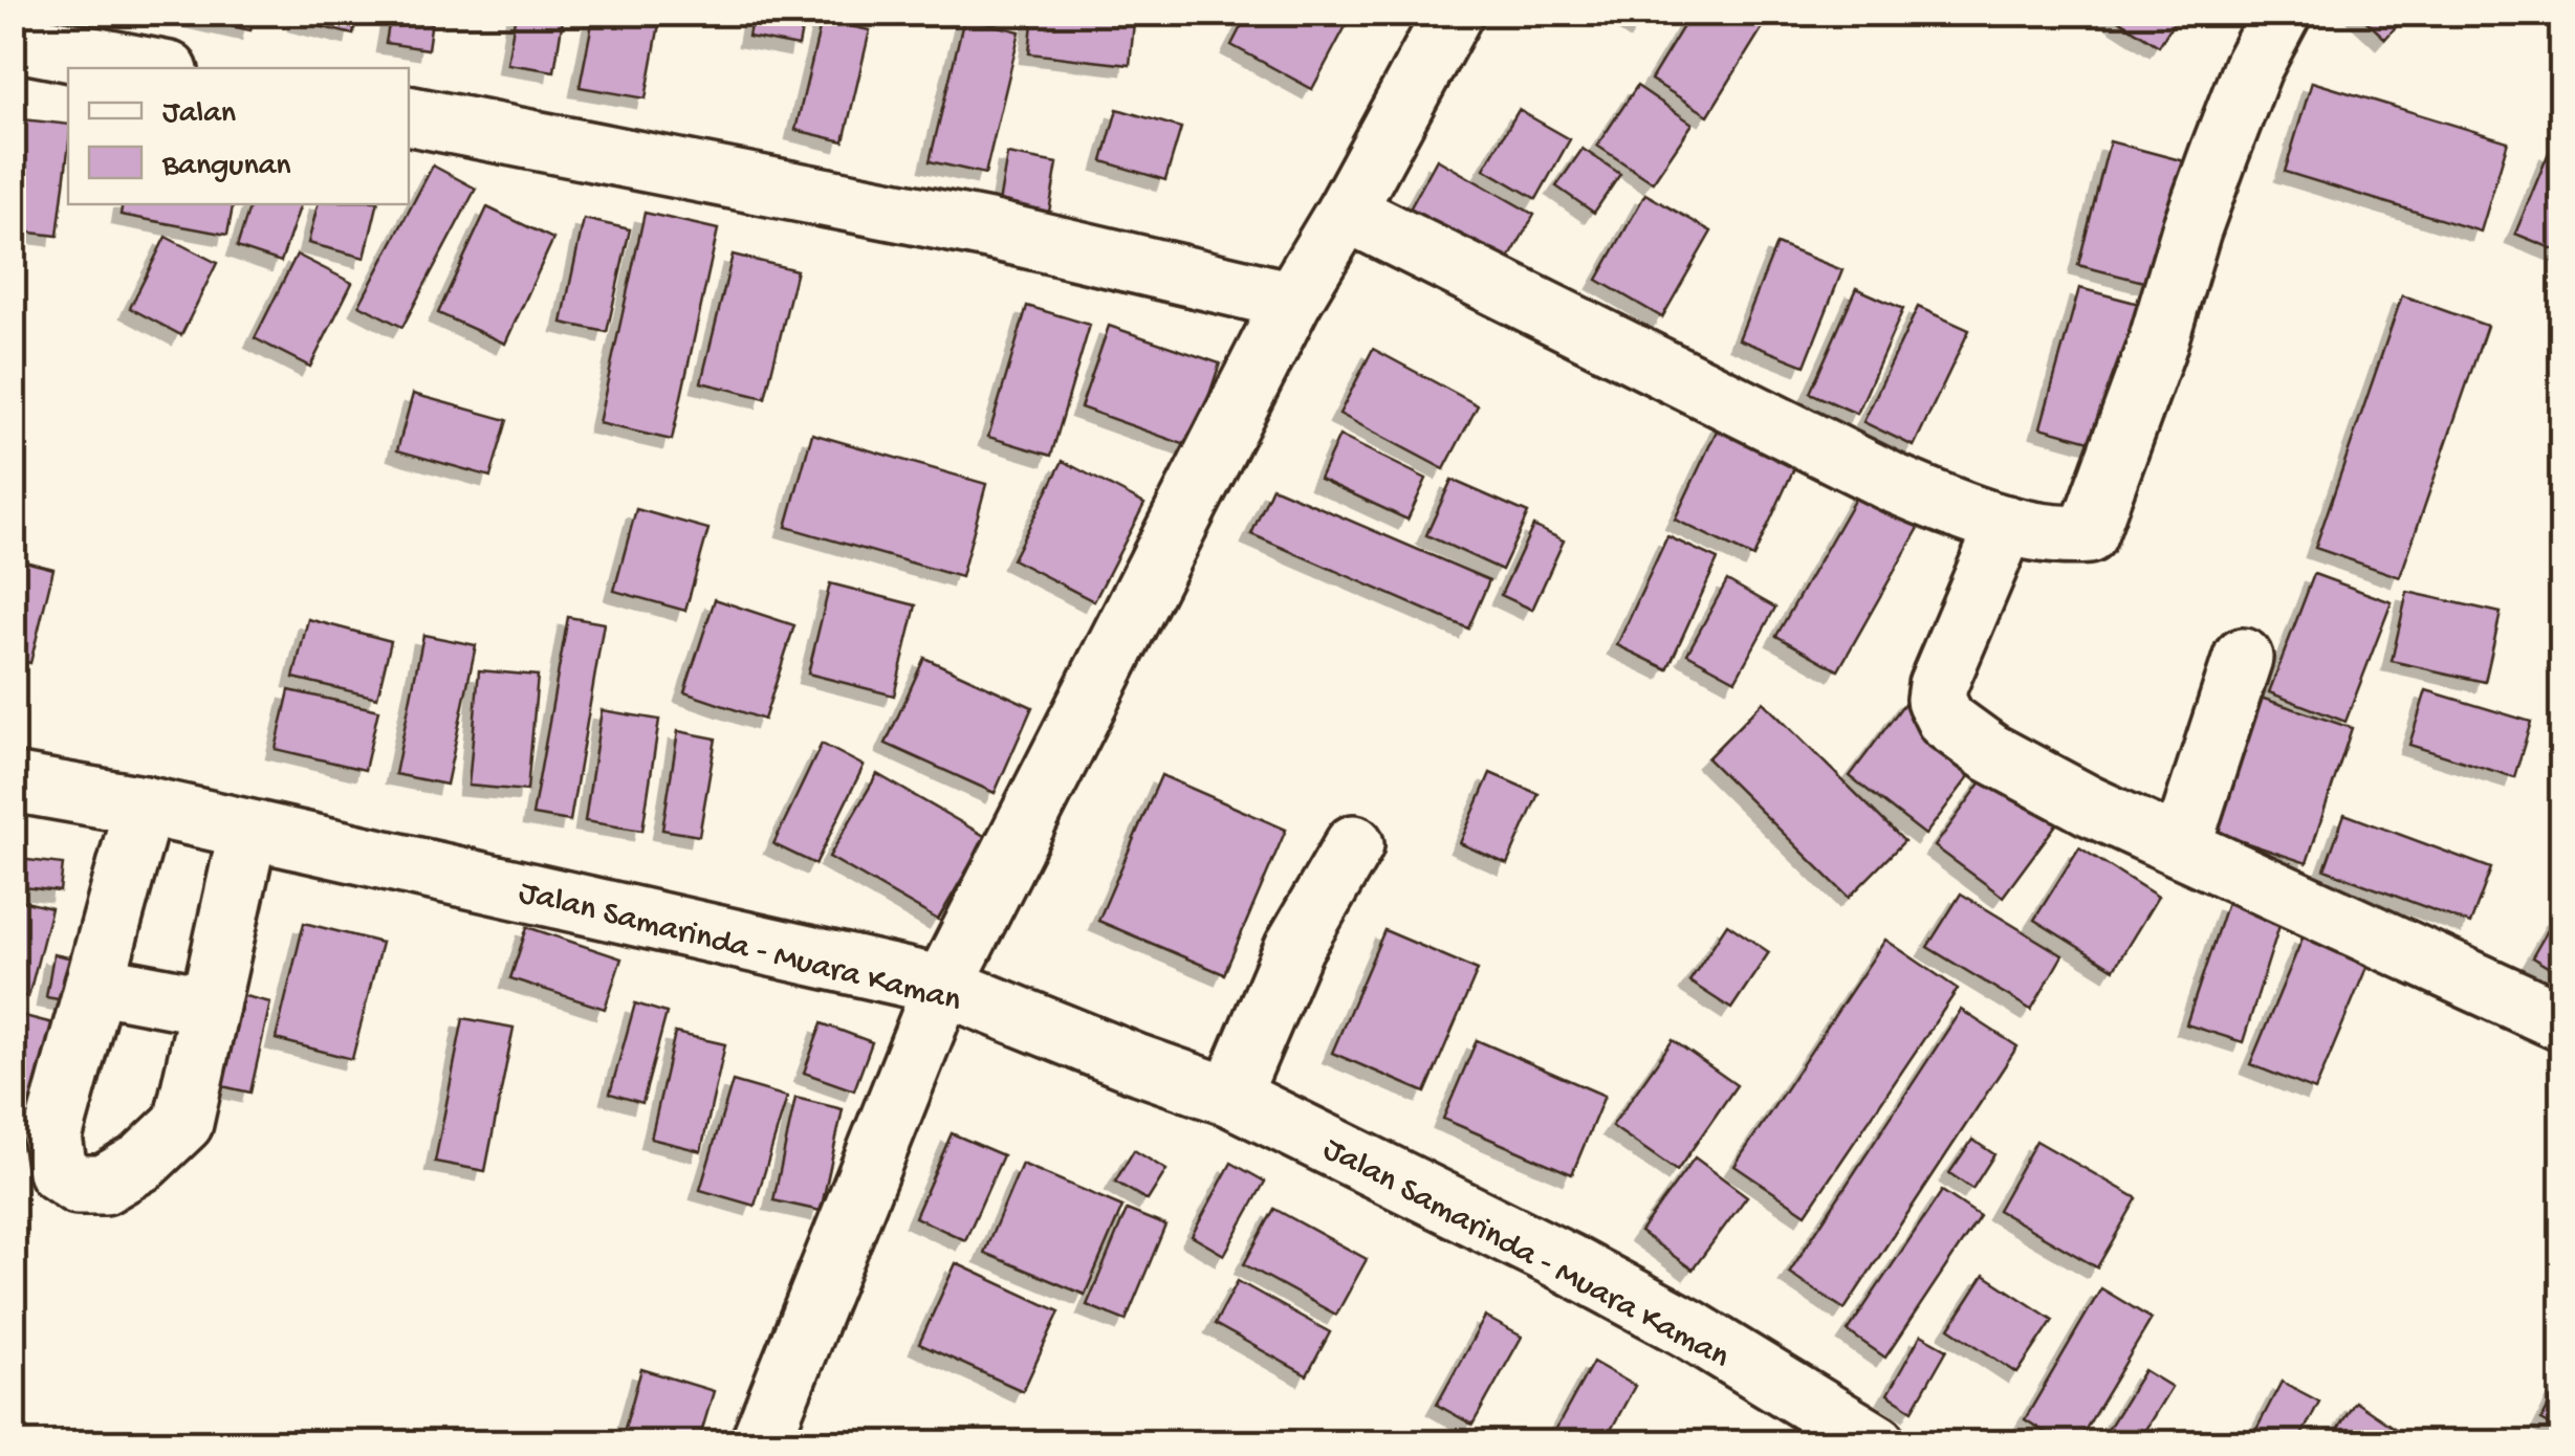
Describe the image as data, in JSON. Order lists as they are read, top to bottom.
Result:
{
  "streets": {
    "street": ["Jalan Samarinda - Muara Kaman"]
  },
  "legend": ["Jalan", "Bangunan"]
}
